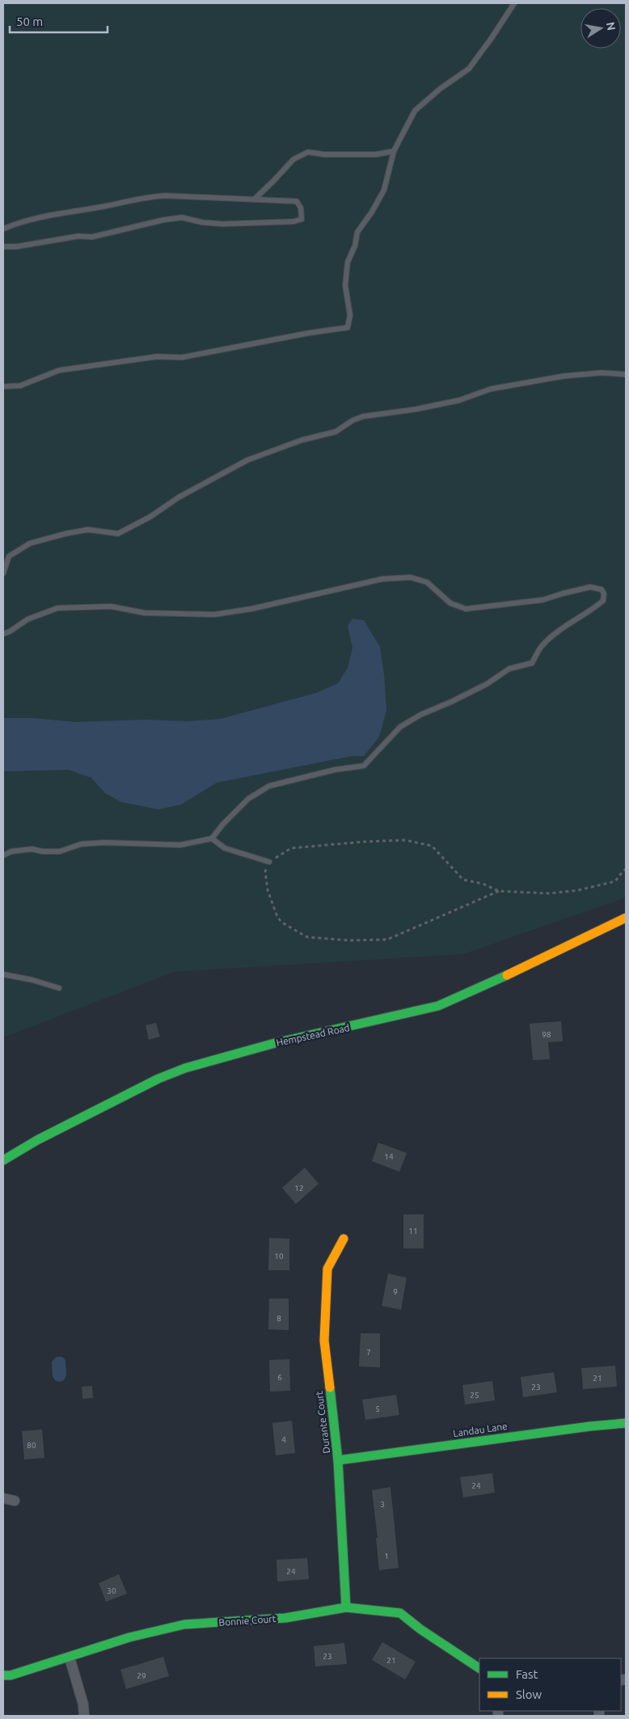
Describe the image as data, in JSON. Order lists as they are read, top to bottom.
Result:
{
  "streets": {
    "street": [
      "Hempstead Road",
      "Durante Court",
      "Landau Lane",
      "Bonnie Court"
    ]
  },
  "crossings": [
    ["Durante Court", "Landau Lane"],
    ["Durante Court", "Bonnie Court"]
  ],
  "house_numbers": [
    "98",
    "14",
    "12",
    "11",
    "10",
    "9",
    "8",
    "7",
    "6",
    "21",
    "23",
    "25",
    "5",
    "4",
    "80",
    "24",
    "3",
    "1",
    "24",
    "30",
    "23",
    "21",
    "29"
  ],
  "legend": ["Fast", "Slow"],
  "scale_bar": "50 m",
  "north": "right"
}
